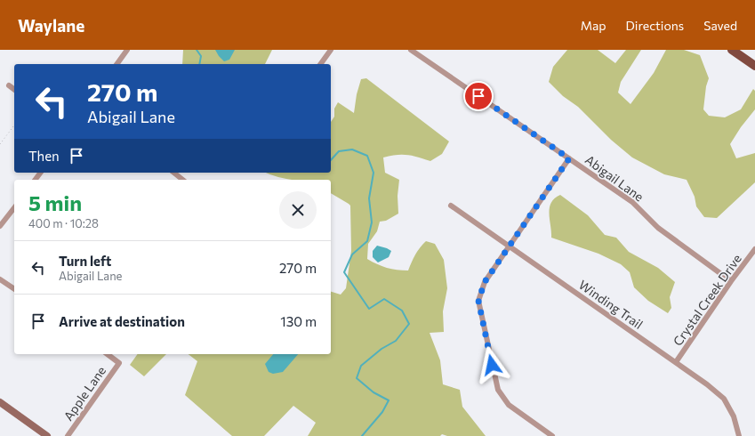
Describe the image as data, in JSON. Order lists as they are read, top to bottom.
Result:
{
  "streets": {
    "street": [
      "Abigail Lane",
      "Crystal Creek Drive",
      "Winding Trail",
      "Apple Lane"
    ]
  },
  "crossings": [
    ["Abigail Lane", "Crystal Creek Drive"],
    ["Crystal Creek Drive", "Winding Trail"]
  ],
  "page": {
    "header": "Waylane",
    "nav": ["Map", "Directions", "Saved"],
    "turn": ["270 m", "Abigail Lane"],
    "then": "Then",
    "heading": ["5 min", "400 m · 10:28"],
    "list": [
      {
        "name": "Turn left",
        "note": "Abigail Lane",
        "value": "270 m"
      },
      {
        "name": "Arrive at destination",
        "value": "130 m"
      }
    ]
  }
}
